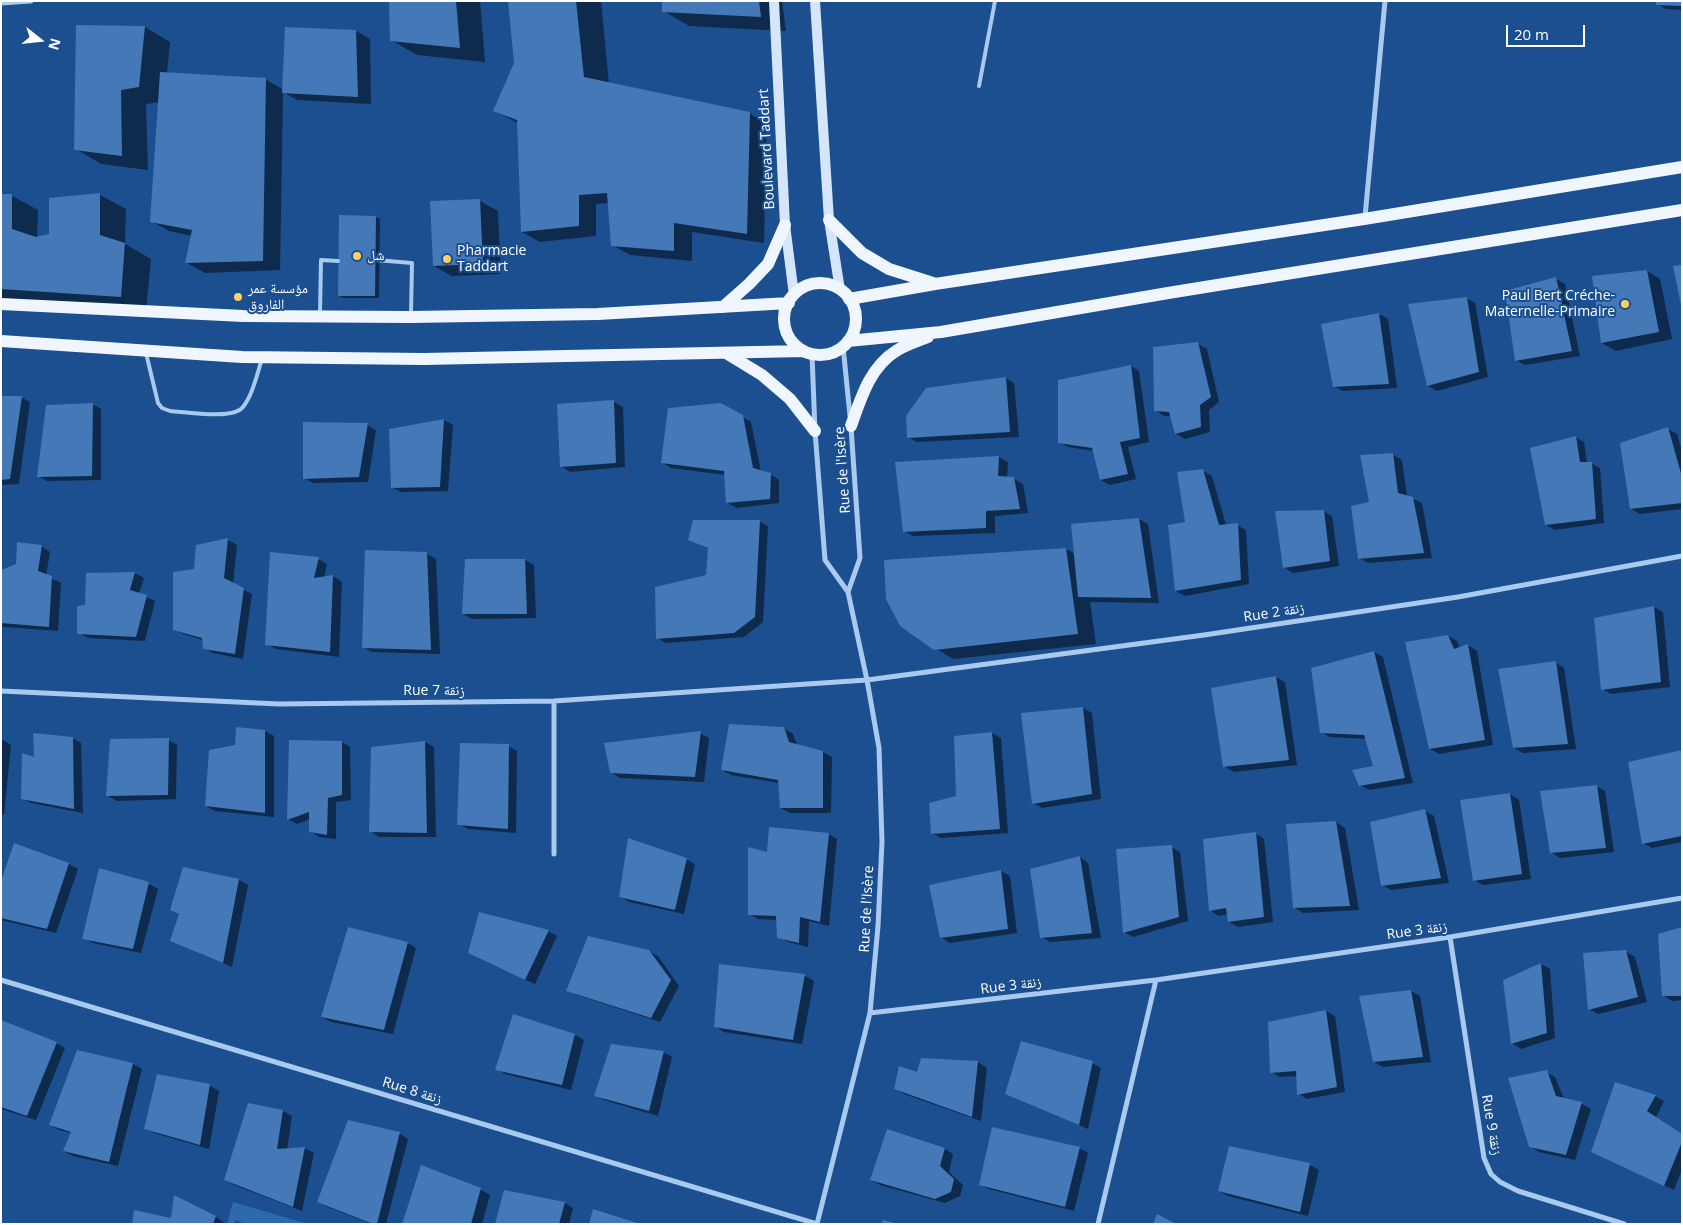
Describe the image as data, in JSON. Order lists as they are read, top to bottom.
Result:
{
  "streets": {
    "street": [
      "Boulevard Taddart",
      "Rue de l'Isère",
      "Rue 2 زنقة",
      "Rue 7 زنقة",
      "Rue 3 زنقة",
      "Rue 8 زنقة",
      "Rue 9 زنقة"
    ]
  },
  "crossings": [
    ["Boulevard Taddart", "Rue de l'Isère"],
    ["Rue de l'Isère", "Rue 2 زنقة"],
    ["Rue de l'Isère", "Rue 7 زنقة"],
    ["Rue de l'Isère", "Rue 3 زنقة"],
    ["Rue de l'Isère", "Rue 8 زنقة"],
    ["Rue 2 زنقة", "Rue 7 زنقة"],
    ["Rue 3 زنقة", "Rue 9 زنقة"]
  ],
  "places": [
    "شل",
    "Pharmacie Taddart",
    "مؤسسة عمر الفاروق",
    "Paul Bert Créche- Maternelle-Primaire"
  ],
  "scale_bar": "20 m",
  "north": "right"
}
